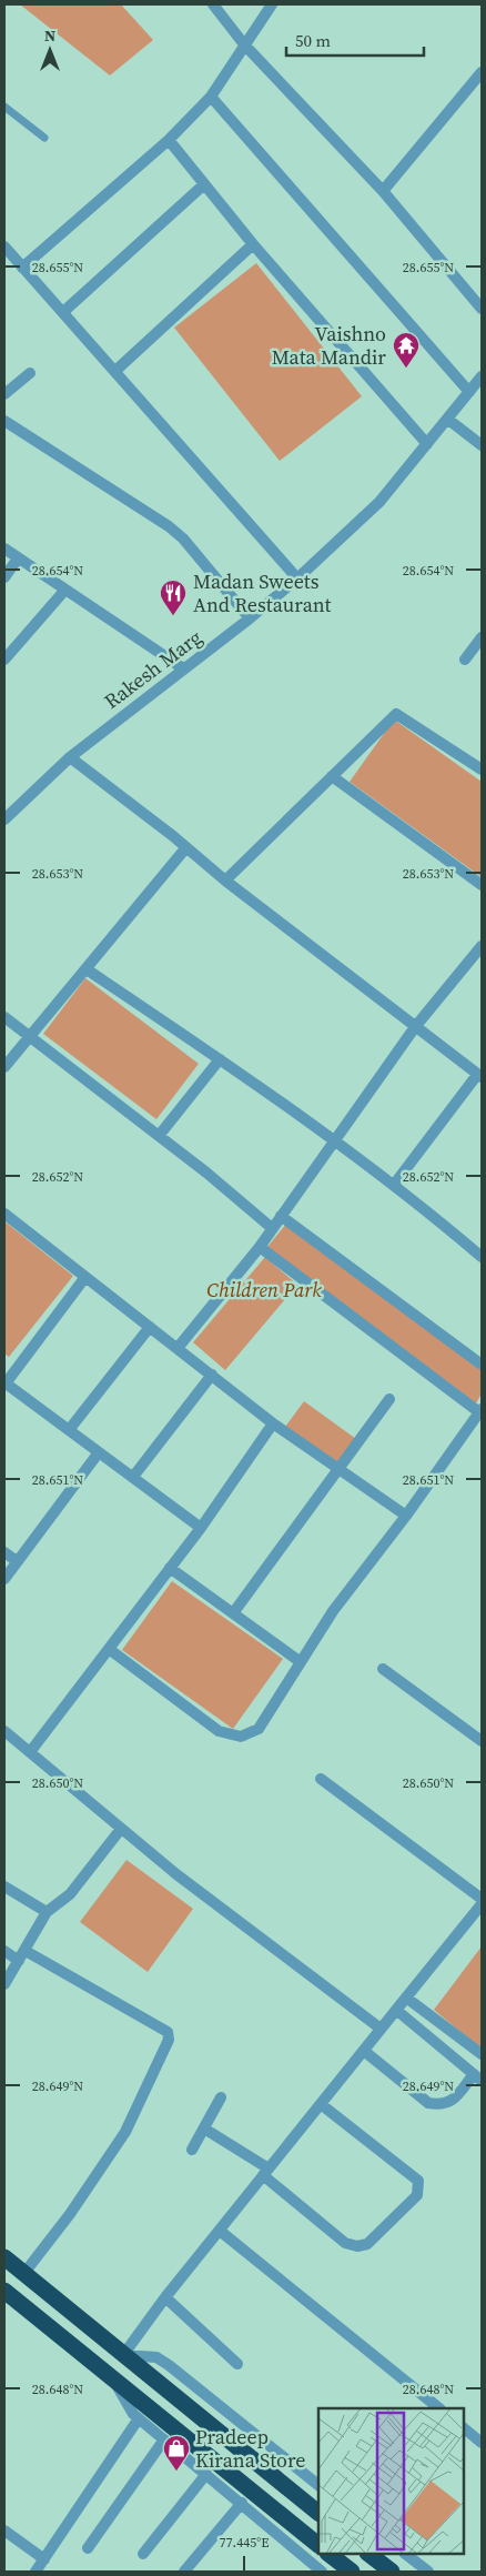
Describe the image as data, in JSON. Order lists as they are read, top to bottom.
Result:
{
  "streets": {
    "street": ["Rakesh Marg"]
  },
  "parks": ["Children Park"],
  "places": {
    "temple": ["Vaishno Mata Mandir"],
    "restaurant": ["Madan Sweets And Restaurant"],
    "shop": ["Pradeep Kirana Store"]
  },
  "scale_bar": "50 m",
  "north": "top",
  "coordinates": [
    "28.655°N",
    "28.654°N",
    "28.653°N",
    "28.652°N",
    "28.651°N",
    "28.650°N",
    "28.649°N",
    "28.648°N",
    "77.445°E"
  ]
}
